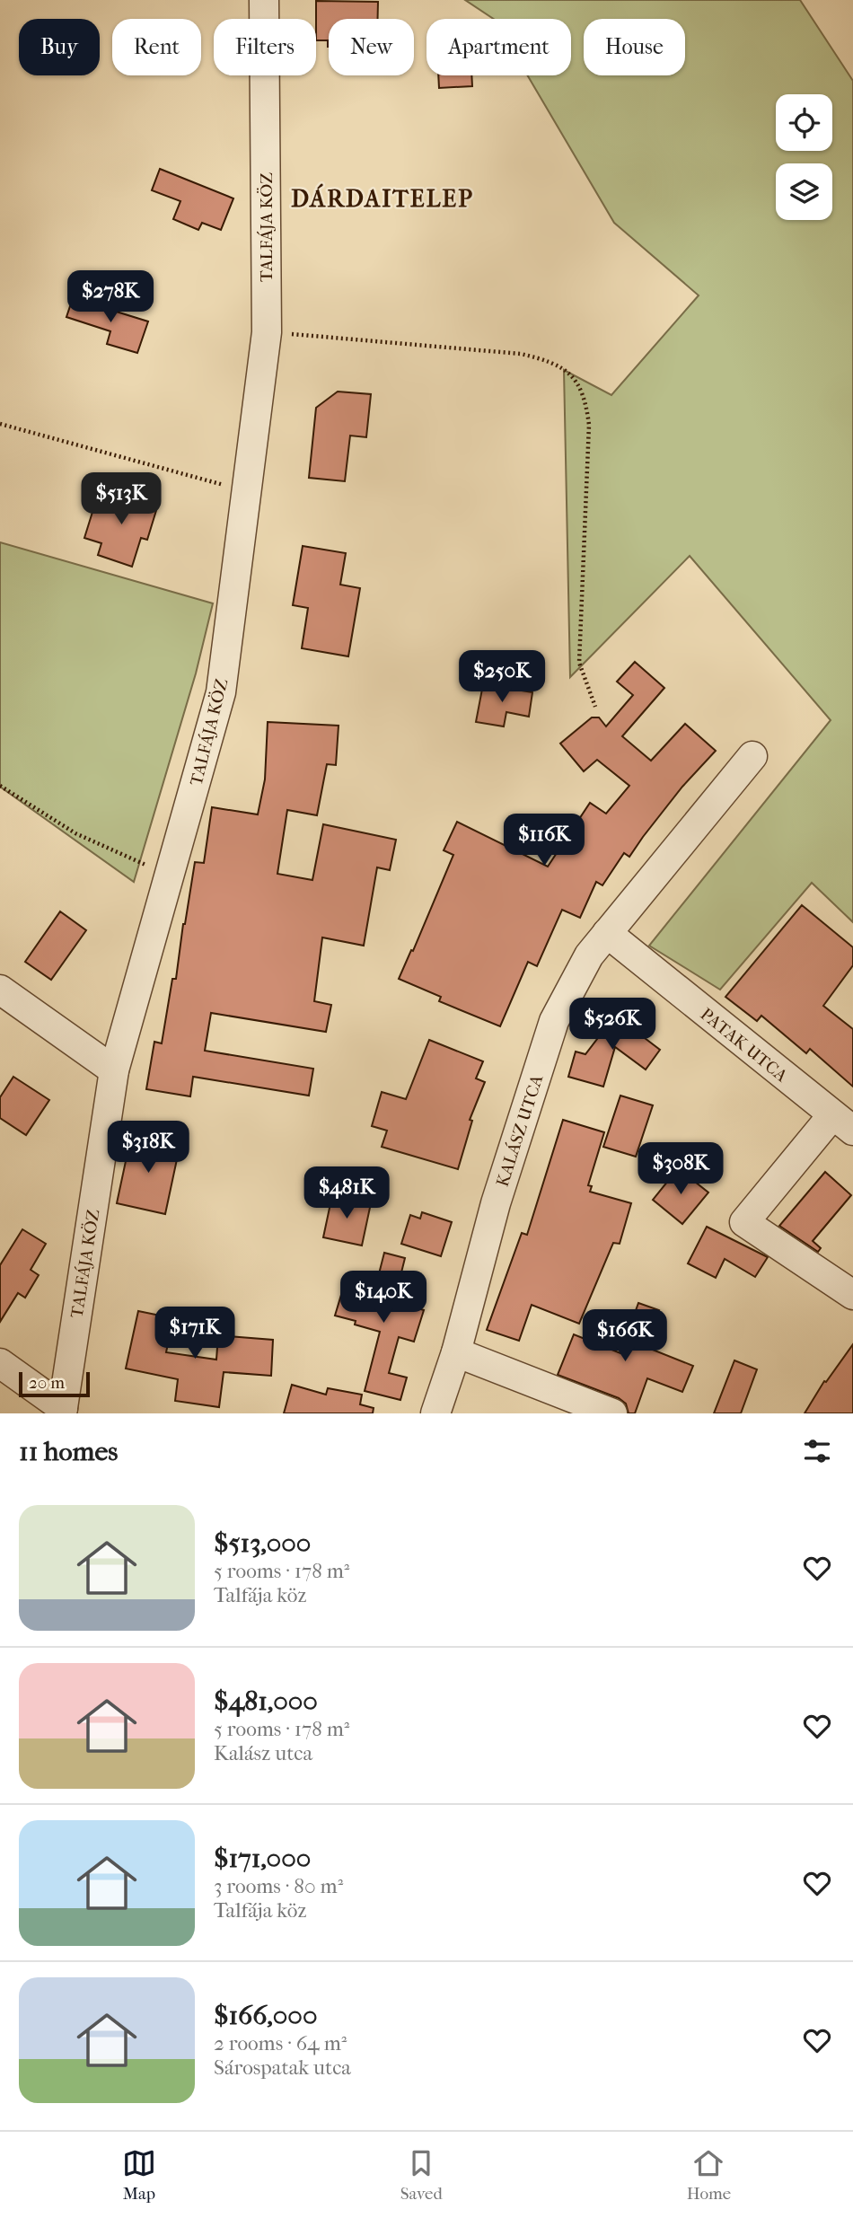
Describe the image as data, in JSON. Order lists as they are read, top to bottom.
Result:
{
  "streets": {
    "street": ["TALFÁJA KÖZ", "PATAK UTCA", "KALÁSZ UTCA"]
  },
  "crossings": [
    ["PATAK UTCA", "KALÁSZ UTCA"]
  ],
  "districts": ["DÁRDAITELEP"],
  "scale_bar": "20 m",
  "page": {
    "chip": [
      "Buy",
      "Rent",
      "Filters",
      "New",
      "Apartment",
      "House"
    ],
    "price": [
      "$278K",
      "$513K",
      "$250K",
      "$116K",
      "$526K",
      "$318K",
      "$308K",
      "$481K",
      "$140K",
      "$171K",
      "$166K"
    ],
    "scale": "20 m",
    "heading": "11 homes",
    "list": [
      {
        "name": "$513,000",
        "note": "5 rooms · 178 m² · Talfája köz"
      },
      {
        "name": "$481,000",
        "note": "5 rooms · 178 m² · Kalász utca"
      },
      {
        "name": "$171,000",
        "note": "3 rooms · 80 m² · Talfája köz"
      },
      {
        "name": "$166,000",
        "note": "2 rooms · 64 m² · Sárospatak utca"
      }
    ],
    "tabs": ["Map", "Saved", "Home"]
  }
}
